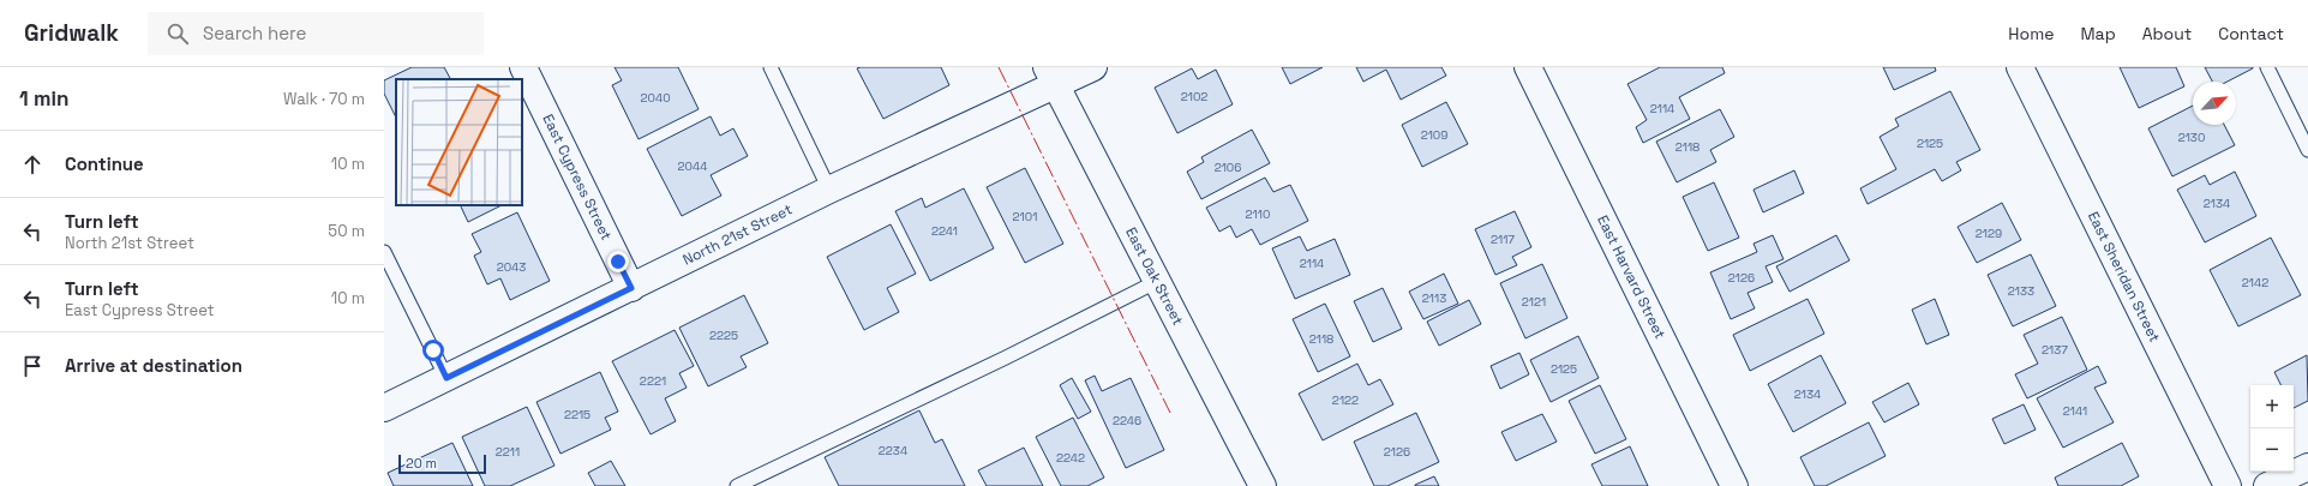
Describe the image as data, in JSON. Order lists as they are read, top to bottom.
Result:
{
  "streets": {
    "street": [
      "East Cypress Street",
      "North 21st Street",
      "East Sheridan Street",
      "East Oak Street",
      "East Harvard Street"
    ]
  },
  "crossings": [
    ["East Cypress Street", "North 21st Street"],
    ["North 21st Street", "East Oak Street"]
  ],
  "house_numbers": [
    "2102",
    "2040",
    "2114",
    "2109",
    "2130",
    "2125",
    "2118",
    "2044",
    "2106",
    "2134",
    "2110",
    "2101",
    "2241",
    "2129",
    "2117",
    "2114",
    "2043",
    "2126",
    "2142",
    "2133",
    "2113",
    "2121",
    "2225",
    "2118",
    "2137",
    "2125",
    "2221",
    "2134",
    "2122",
    "2141",
    "2215",
    "2246",
    "2234",
    "2211",
    "2126",
    "2242"
  ],
  "scale_bar": "20 m",
  "north": "top right",
  "page": {
    "header": "Gridwalk",
    "search": "Search here",
    "nav": [
      "Home",
      "Map",
      "About",
      "Contact"
    ],
    "heading": ["1 min", "Walk · 70 m"],
    "list": [
      ["Continue", "10 m"],
      ["Turn left", "North 21st Street", "50 m"],
      ["Turn left", "East Cypress Street", "10 m"],
      "Arrive at destination"
    ],
    "map_buttons": ["+", "−"],
    "scale": "20 m"
  }
}
